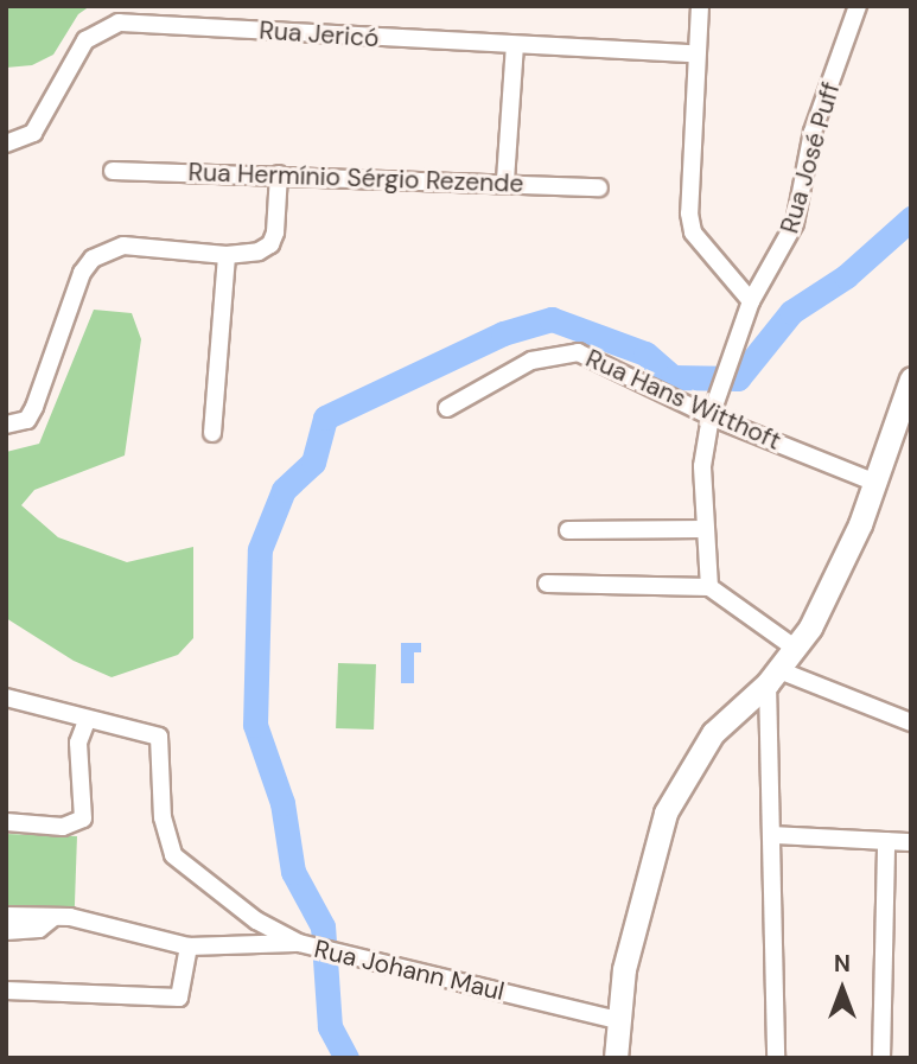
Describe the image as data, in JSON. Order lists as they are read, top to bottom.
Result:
{
  "streets": {
    "street": [
      "Rua Jericó",
      "Rua José Puff",
      "Rua Hermínio Sérgio Rezende",
      "Rua Hans Witthoft",
      "Rua Johann Maul"
    ]
  },
  "crossings": [
    ["Rua José Puff", "Rua Hans Witthoft"]
  ],
  "north": "top"
}
